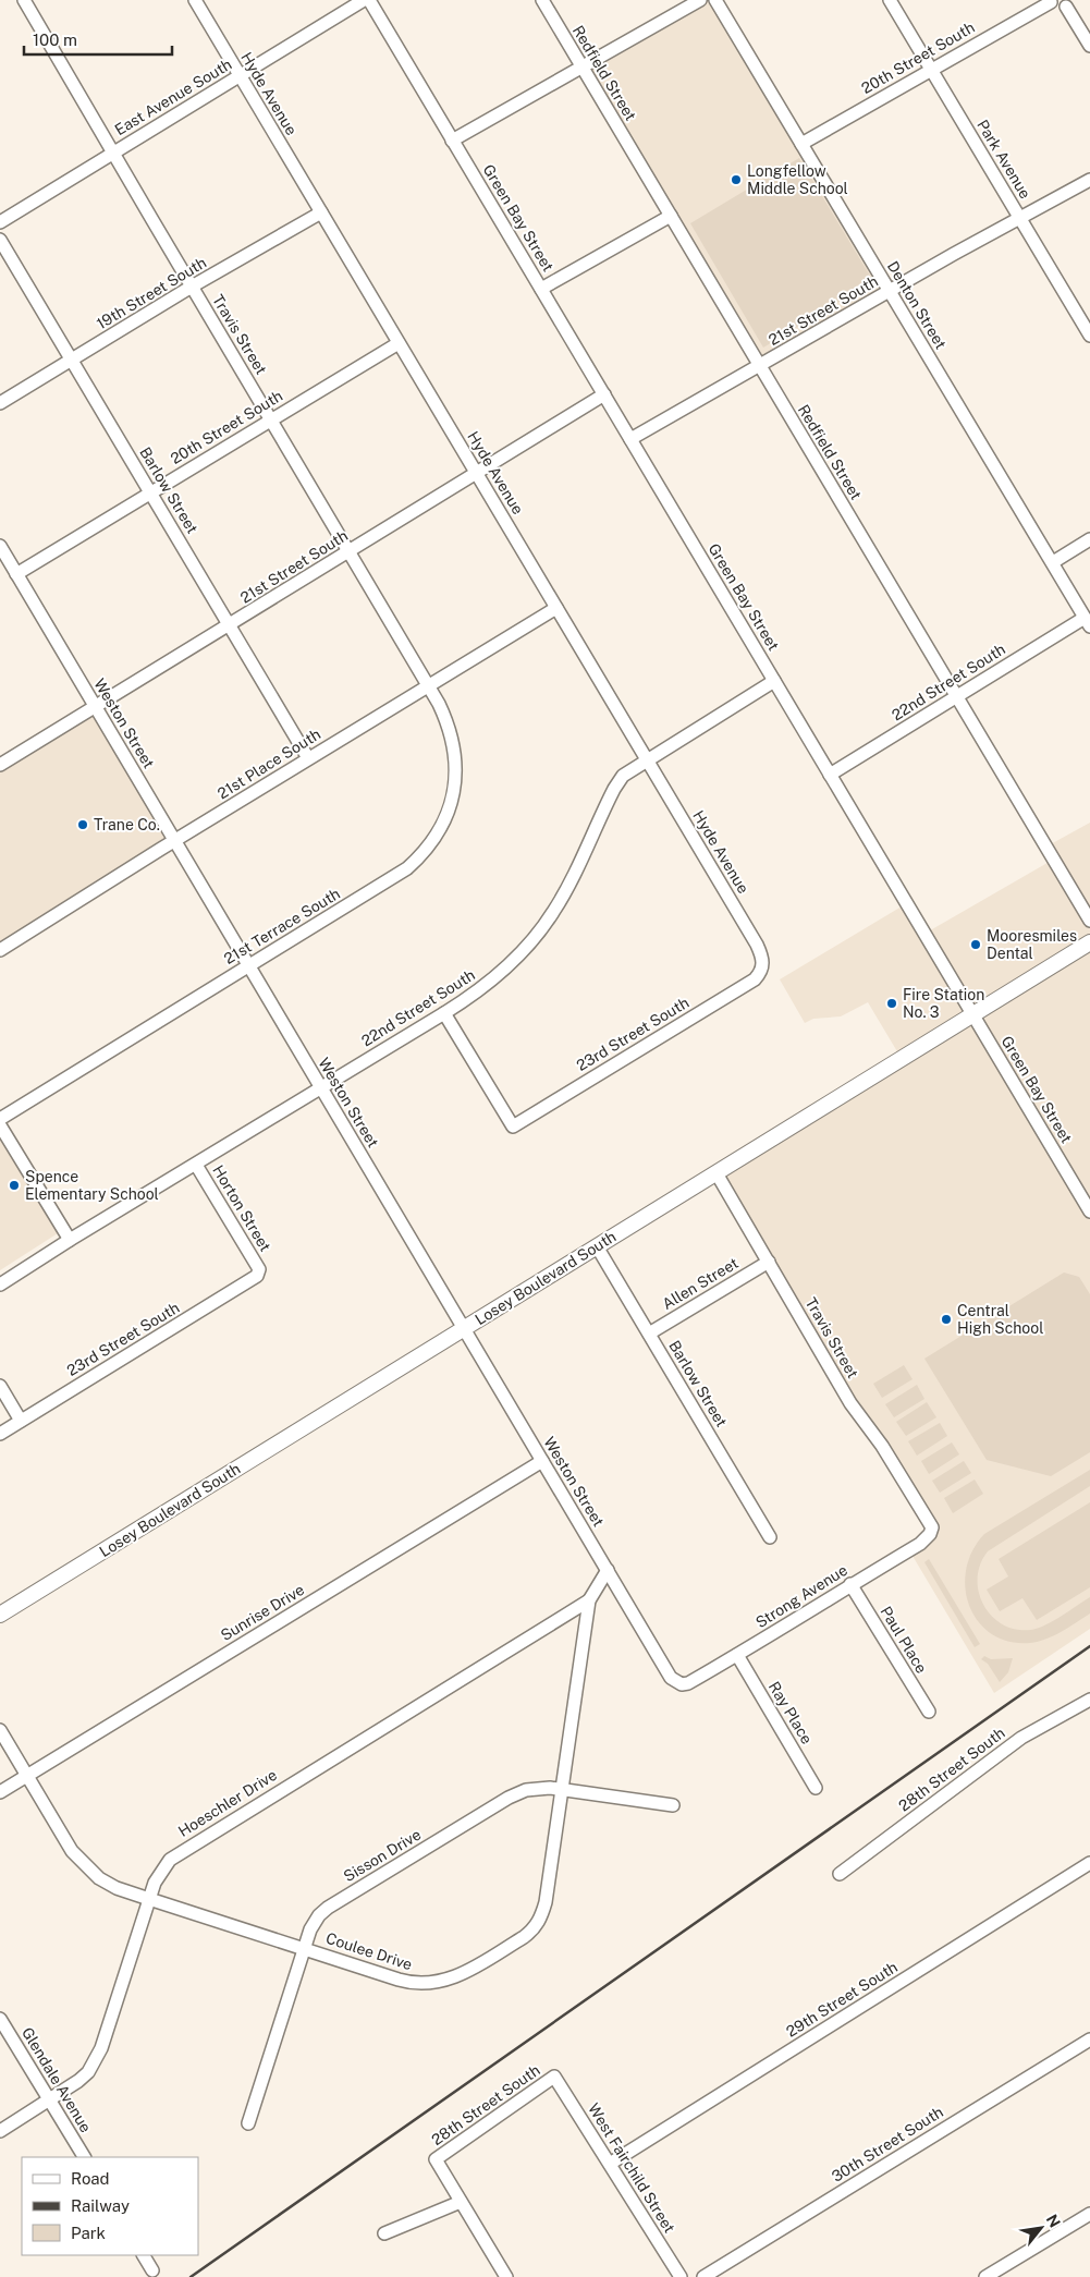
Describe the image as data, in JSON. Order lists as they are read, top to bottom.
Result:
{
  "streets": {
    "main road": ["Losey Boulevard South"],
    "street": [
      "20th Street South",
      "Redfield Street",
      "Hyde Avenue",
      "East Avenue South",
      "Park Avenue",
      "Green Bay Street",
      "19th Street South",
      "Denton Street",
      "21st Street South",
      "Travis Street",
      "Barlow Street",
      "22nd Street South",
      "Weston Street",
      "21st Place South",
      "21st Terrace South",
      "23rd Street South",
      "Horton Street",
      "Allen Street",
      "Strong Avenue",
      "Sunrise Drive",
      "Paul Place",
      "Ray Place",
      "28th Street South",
      "Hoeschler Drive",
      "Sisson Drive",
      "Coulee Drive",
      "29th Street South",
      "Glendale Avenue",
      "30th Street South",
      "West Fairchild Street"
    ]
  },
  "crossings": [
    ["20th Street South", "Hyde Avenue"],
    ["20th Street South", "Park Avenue"],
    ["20th Street South", "Denton Street"],
    ["20th Street South", "Travis Street"],
    ["20th Street South", "Barlow Street"],
    ["20th Street South", "Weston Street"],
    ["Redfield Street", "21st Street South"],
    ["Redfield Street", "22nd Street South"],
    ["Hyde Avenue", "East Avenue South"],
    ["Hyde Avenue", "19th Street South"],
    ["Hyde Avenue", "21st Street South"],
    ["Hyde Avenue", "22nd Street South"],
    ["Hyde Avenue", "21st Place South"],
    ["Hyde Avenue", "23rd Street South"],
    ["East Avenue South", "Green Bay Street"],
    ["East Avenue South", "Travis Street"],
    ["Park Avenue", "21st Street South"],
    ["Green Bay Street", "21st Street South"],
    ["Green Bay Street", "22nd Street South"],
    ["Green Bay Street", "Losey Boulevard South"],
    ["19th Street South", "Travis Street"],
    ["19th Street South", "Barlow Street"],
    ["Denton Street", "21st Street South"],
    ["Denton Street", "22nd Street South"],
    ["21st Street South", "Travis Street"],
    ["21st Street South", "Barlow Street"],
    ["21st Street South", "Weston Street"],
    ["Travis Street", "21st Place South"],
    ["Travis Street", "21st Terrace South"],
    ["Travis Street", "Losey Boulevard South"],
    ["Travis Street", "Allen Street"],
    ["Travis Street", "Strong Avenue"],
    ["Barlow Street", "21st Place South"],
    ["Barlow Street", "Losey Boulevard South"],
    ["Barlow Street", "Allen Street"],
    ["22nd Street South", "Weston Street"],
    ["22nd Street South", "23rd Street South"],
    ["22nd Street South", "Horton Street"],
    ["Weston Street", "21st Place South"],
    ["Weston Street", "21st Terrace South"],
    ["Weston Street", "Losey Boulevard South"],
    ["Weston Street", "Strong Avenue"],
    ["Weston Street", "Sunrise Drive"],
    ["Weston Street", "Coulee Drive"],
    ["21st Place South", "21st Terrace South"],
    ["23rd Street South", "Horton Street"],
    ["Strong Avenue", "Paul Place"],
    ["Strong Avenue", "Ray Place"],
    ["Sunrise Drive", "Coulee Drive"],
    ["28th Street South", "West Fairchild Street"],
    ["Hoeschler Drive", "Coulee Drive"],
    ["Hoeschler Drive", "Glendale Avenue"],
    ["Sisson Drive", "Coulee Drive"],
    ["29th Street South", "West Fairchild Street"]
  ],
  "places": [
    "Longfellow Middle School",
    "Trane Co.",
    "Mooresmiles Dental",
    "Fire Station No. 3",
    "Spence Elementary School",
    "Central High School"
  ],
  "legend": ["Road", "Railway", "Park"],
  "scale_bar": "100 m",
  "north": "top right"
}
